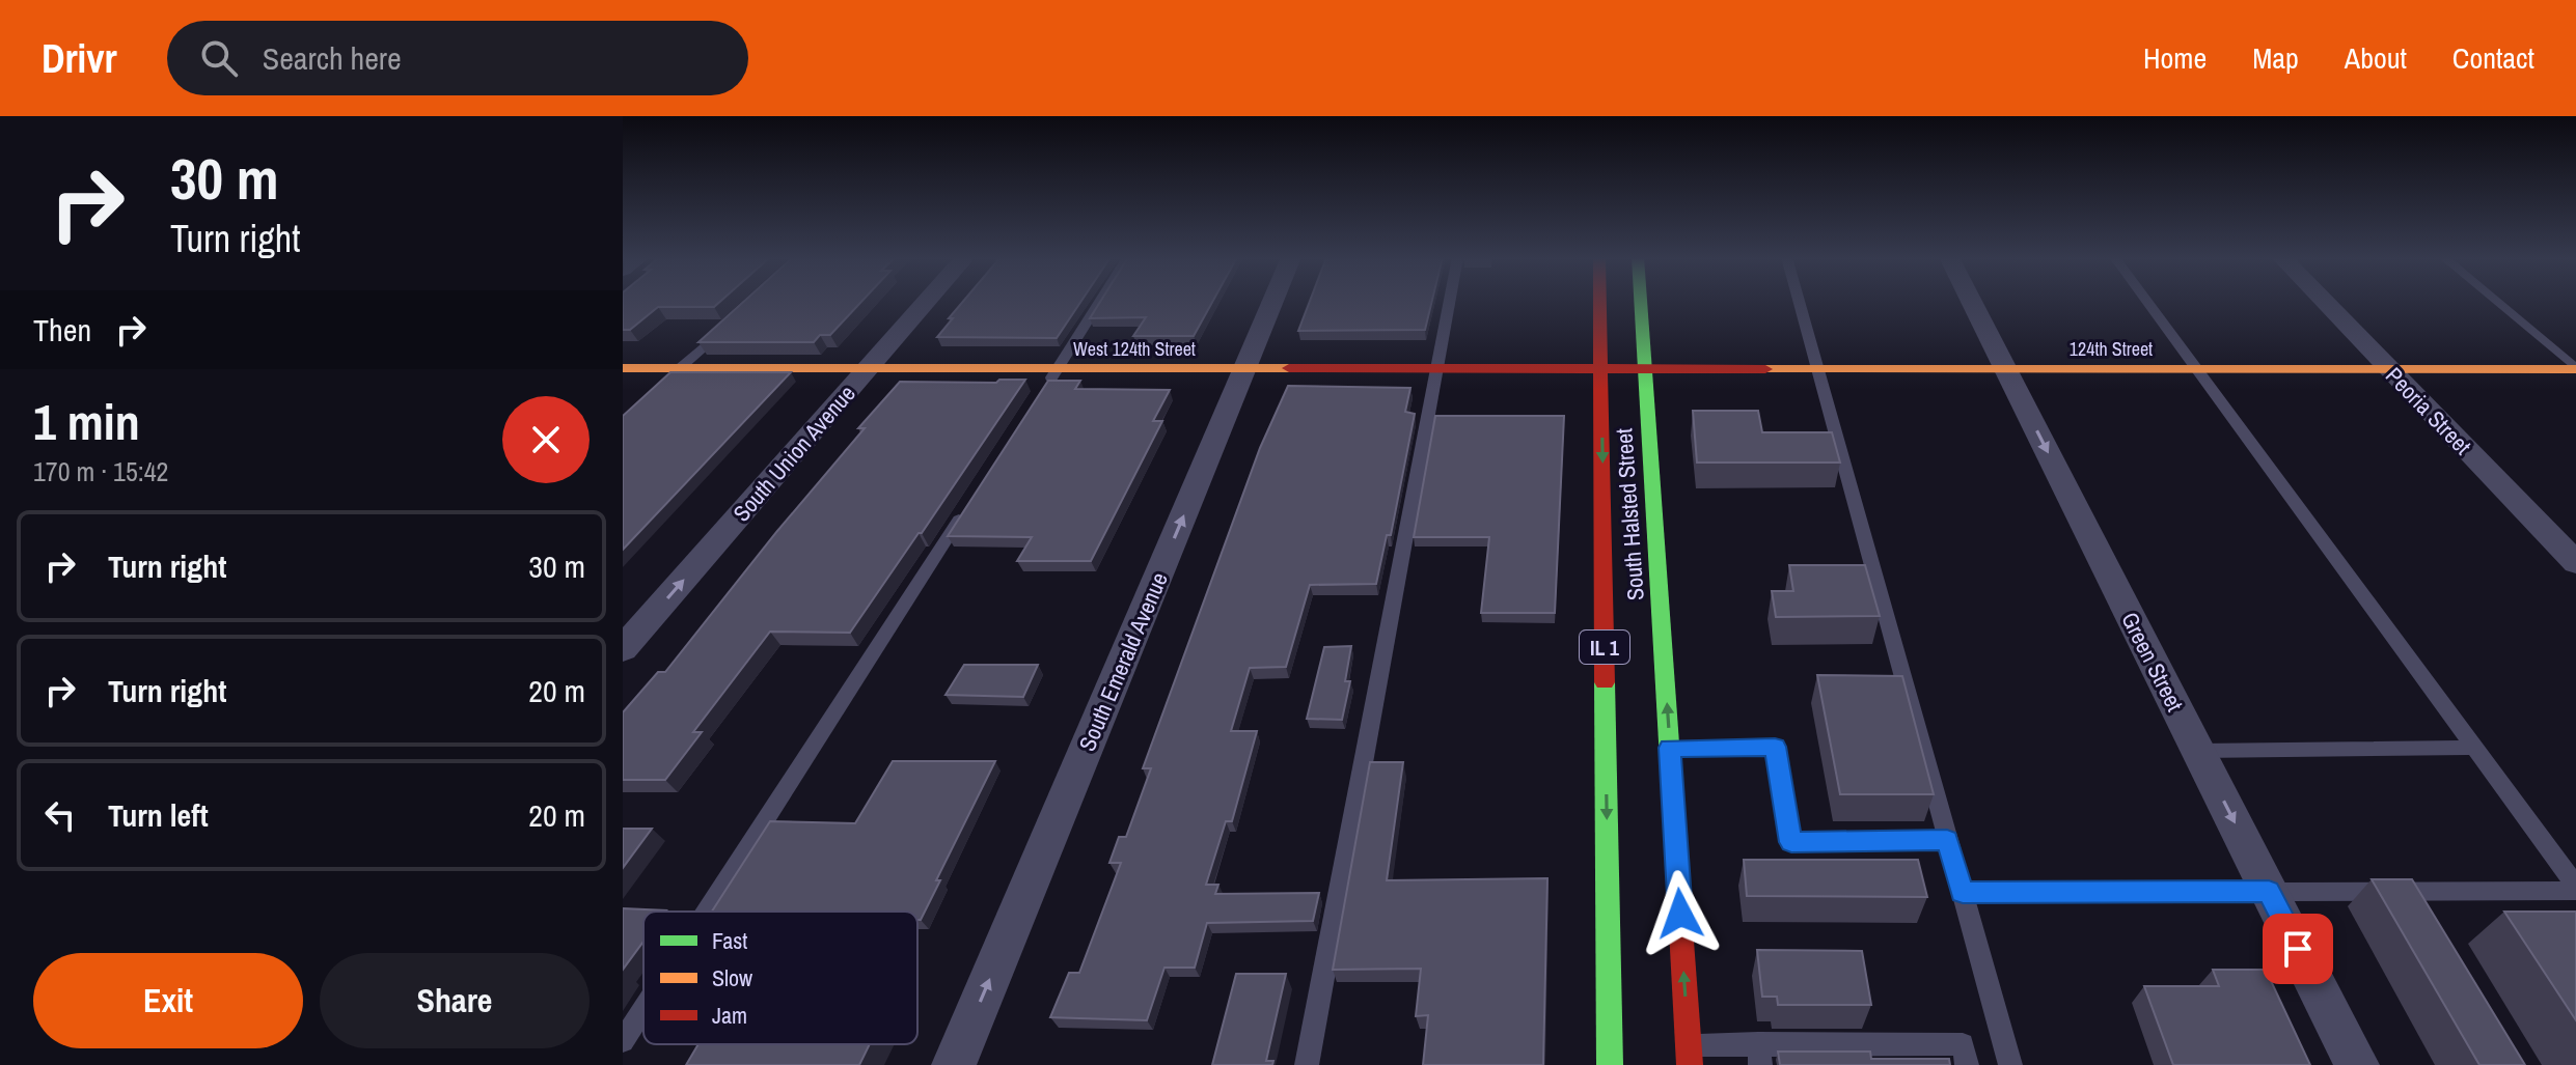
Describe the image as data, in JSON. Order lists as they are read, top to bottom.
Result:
{
  "streets": {
    "street": [
      "West 124th Street",
      "124th Street",
      "Peoria Street",
      "South Union Avenue",
      "South Halsted Street",
      "IL 1",
      "South Emerald Avenue",
      "Green Street"
    ]
  },
  "crossings": [
    ["West 124th Street", "124th Street"],
    ["West 124th Street", "South Union Avenue"],
    ["West 124th Street", "South Halsted Street"],
    ["West 124th Street", "South Emerald Avenue"],
    ["124th Street", "Peoria Street"],
    ["124th Street", "South Halsted Street"],
    ["124th Street", "Green Street"]
  ],
  "one_way": ["South Union Avenue", "South Emerald Avenue", "Green Street"],
  "legend": ["Fast", "Slow", "Jam"],
  "page": {
    "header": "Drivr",
    "search": "Search here",
    "nav": [
      "Home",
      "Map",
      "About",
      "Contact"
    ],
    "turn": ["30 m", "Turn right"],
    "then": "Then",
    "heading": ["1 min", "170 m · 15:42"],
    "list": [
      {
        "name": "Turn right",
        "value": "30 m"
      },
      {
        "name": "Turn right",
        "value": "20 m"
      },
      {
        "name": "Turn left",
        "value": "20 m"
      }
    ],
    "buttons": ["Exit", "Share"]
  }
}
